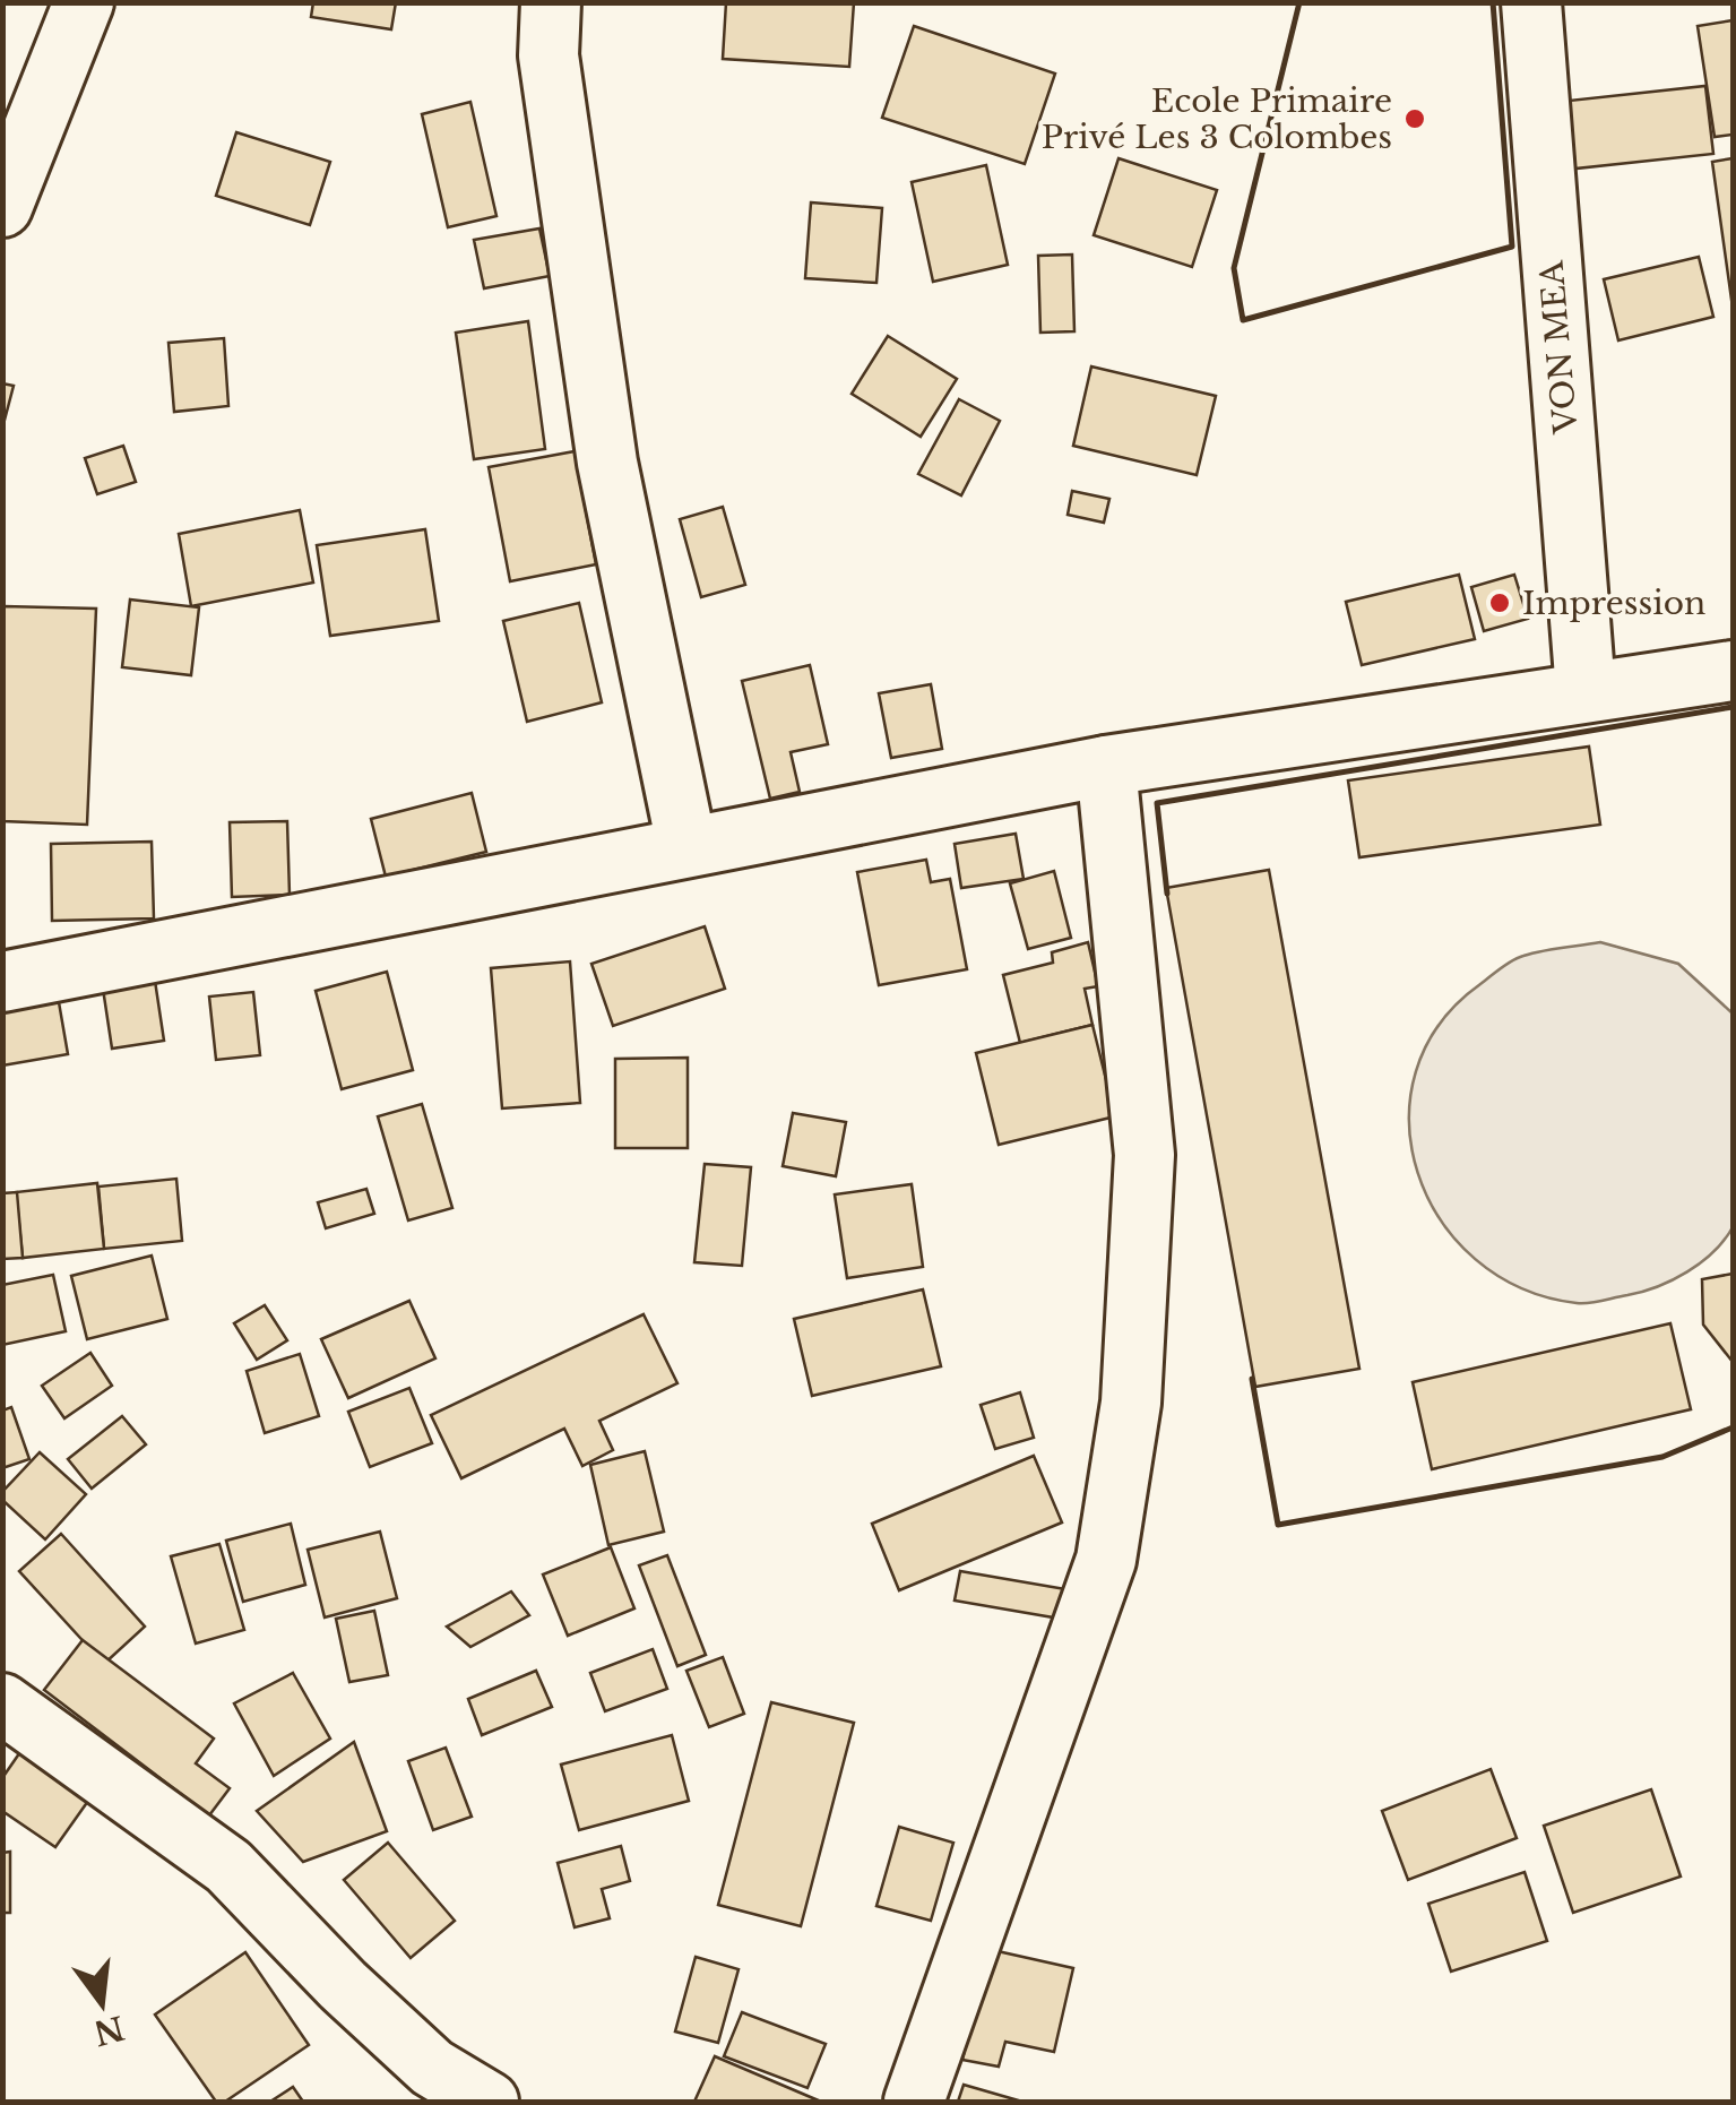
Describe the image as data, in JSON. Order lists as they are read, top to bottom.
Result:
{
  "streets": {
    "street": ["VON MEA"]
  },
  "places": ["Ecole Primaire Privé Les 3 Colombes", "Impression"],
  "north": "bottom"
}
